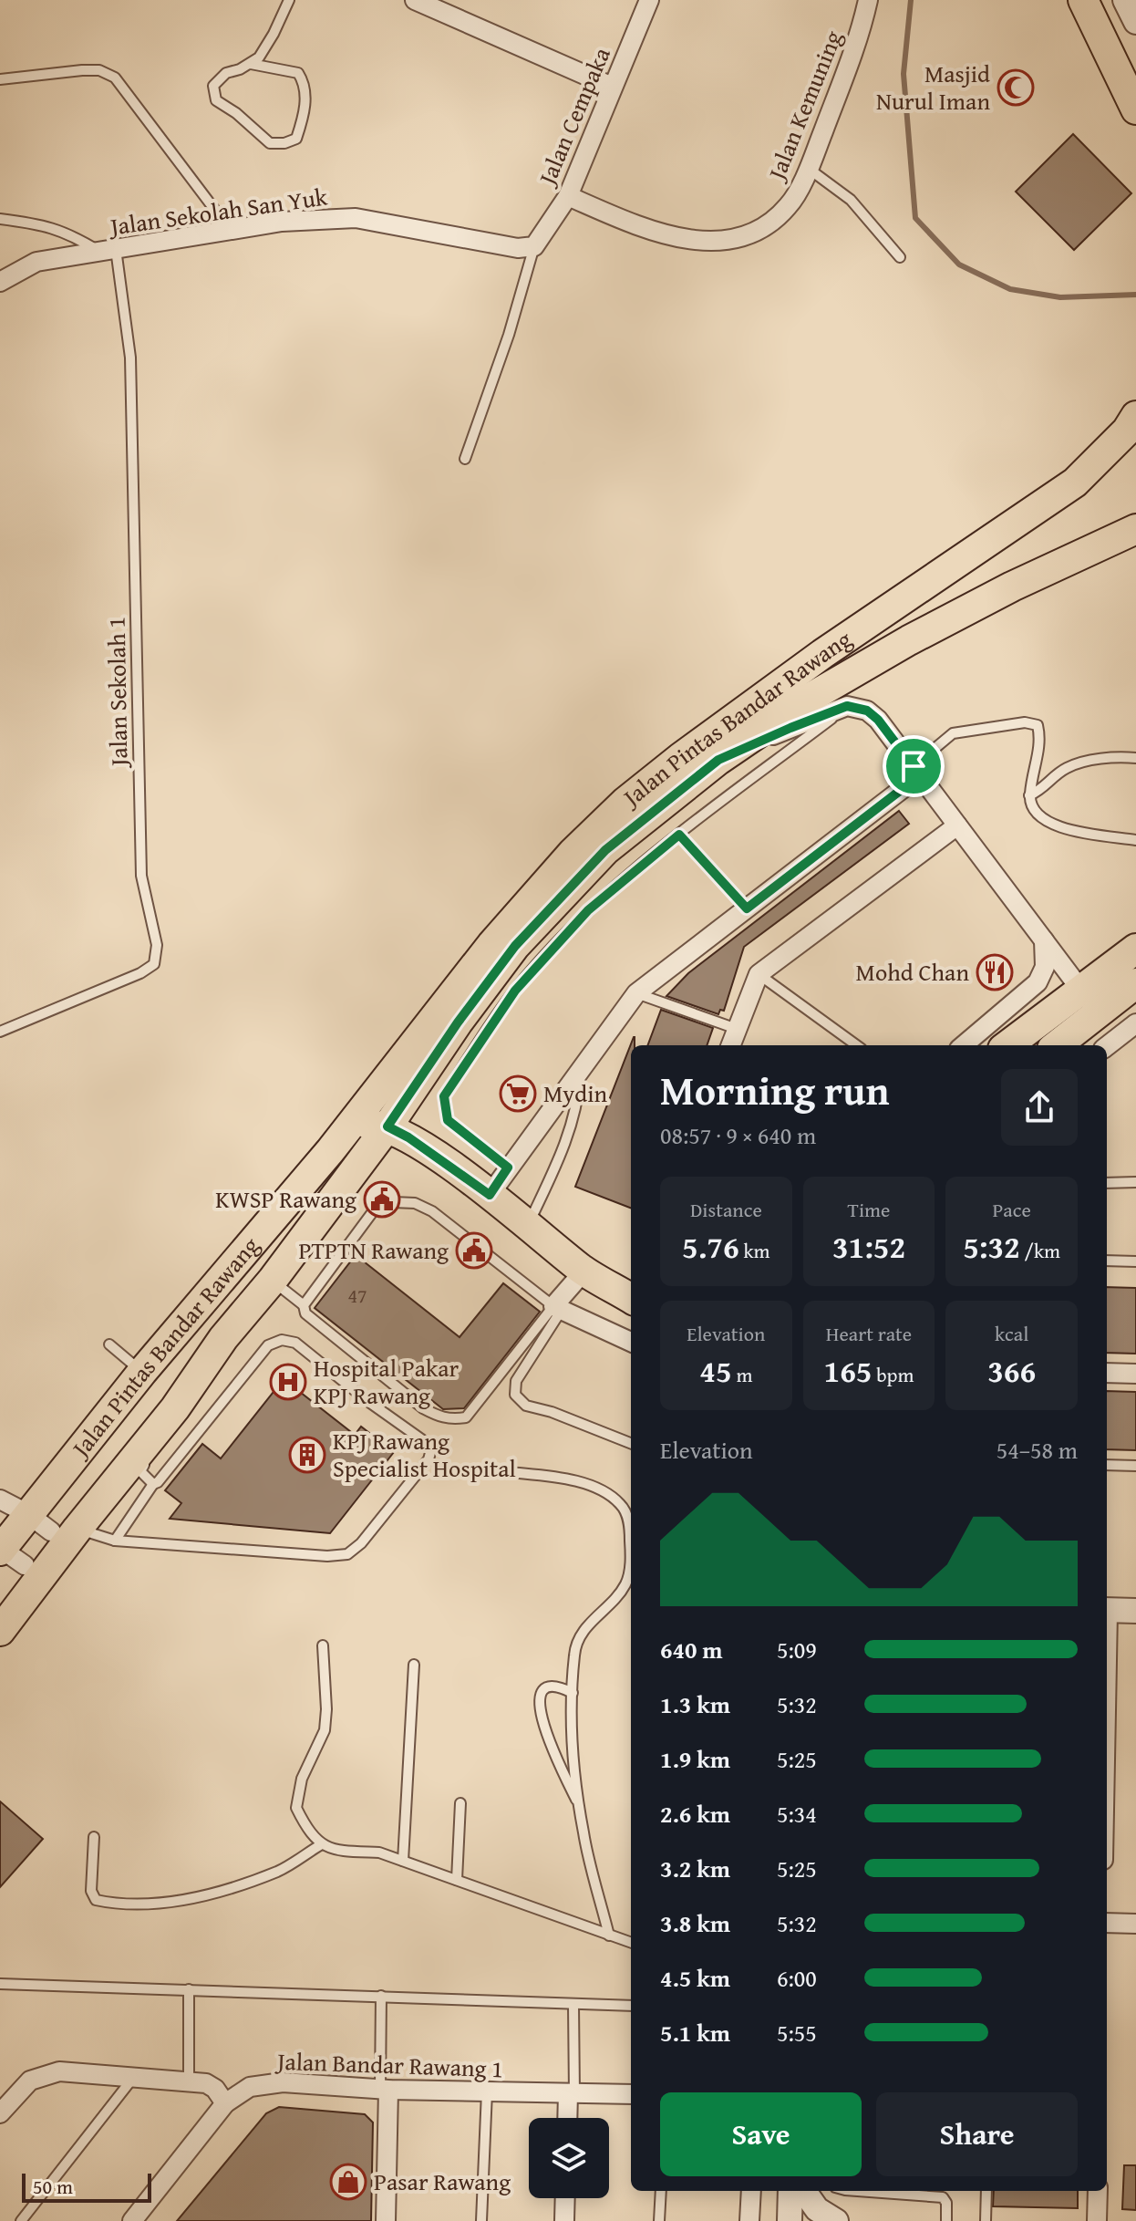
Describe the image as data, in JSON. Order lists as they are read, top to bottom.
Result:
{
  "streets": {
    "main road": ["Jalan Pintas Bandar Rawang"],
    "street": [
      "Jalan Kemuning",
      "Jalan Cempaka",
      "Jalan Sekolah San Yuk",
      "Jalan Bandar Rawang 1"
    ],
    "lane": ["Jalan Sekolah 1"]
  },
  "crossings": [
    ["Jalan Kemuning", "Jalan Cempaka"],
    ["Jalan Cempaka", "Jalan Sekolah San Yuk"],
    ["Jalan Sekolah San Yuk", "Jalan Sekolah 1"]
  ],
  "places": {
    "mosque": ["Masjid Nurul Iman"],
    "restaurant": ["Mohd Chan"],
    "supermarket": ["Mydin"],
    "public building": ["KWSP Rawang", "PTPTN Rawang"],
    "hospital": ["Hospital Pakar KPJ Rawang"],
    "building": ["KPJ Rawang Specialist Hospital"],
    "shop": ["Pasar Rawang"]
  },
  "house_numbers": ["47"],
  "scale_bar": "50 m",
  "page": {
    "heading": ["Morning run", "08:57 · 9 × 640 m"],
    "stats": [
      ["Distance", "5.76 km"],
      ["Time", "31:52"],
      ["Pace", "5:32 /km"],
      ["Elevation", "45 m"],
      ["Heart rate", "165 bpm"],
      ["kcal", "366"]
    ],
    "chart": ["Elevation", "54–58 m"],
    "list": [
      {
        "name": "640 m",
        "note": "5:09"
      },
      {
        "name": "1.3 km",
        "note": "5:32"
      },
      {
        "name": "1.9 km",
        "note": "5:25"
      },
      {
        "name": "2.6 km",
        "note": "5:34"
      },
      {
        "name": "3.2 km",
        "note": "5:25"
      },
      {
        "name": "3.8 km",
        "note": "5:32"
      },
      {
        "name": "4.5 km",
        "note": "6:00"
      },
      {
        "name": "5.1 km",
        "note": "5:55"
      }
    ],
    "buttons": ["Save", "Share"],
    "scale": "50 m"
  }
}
